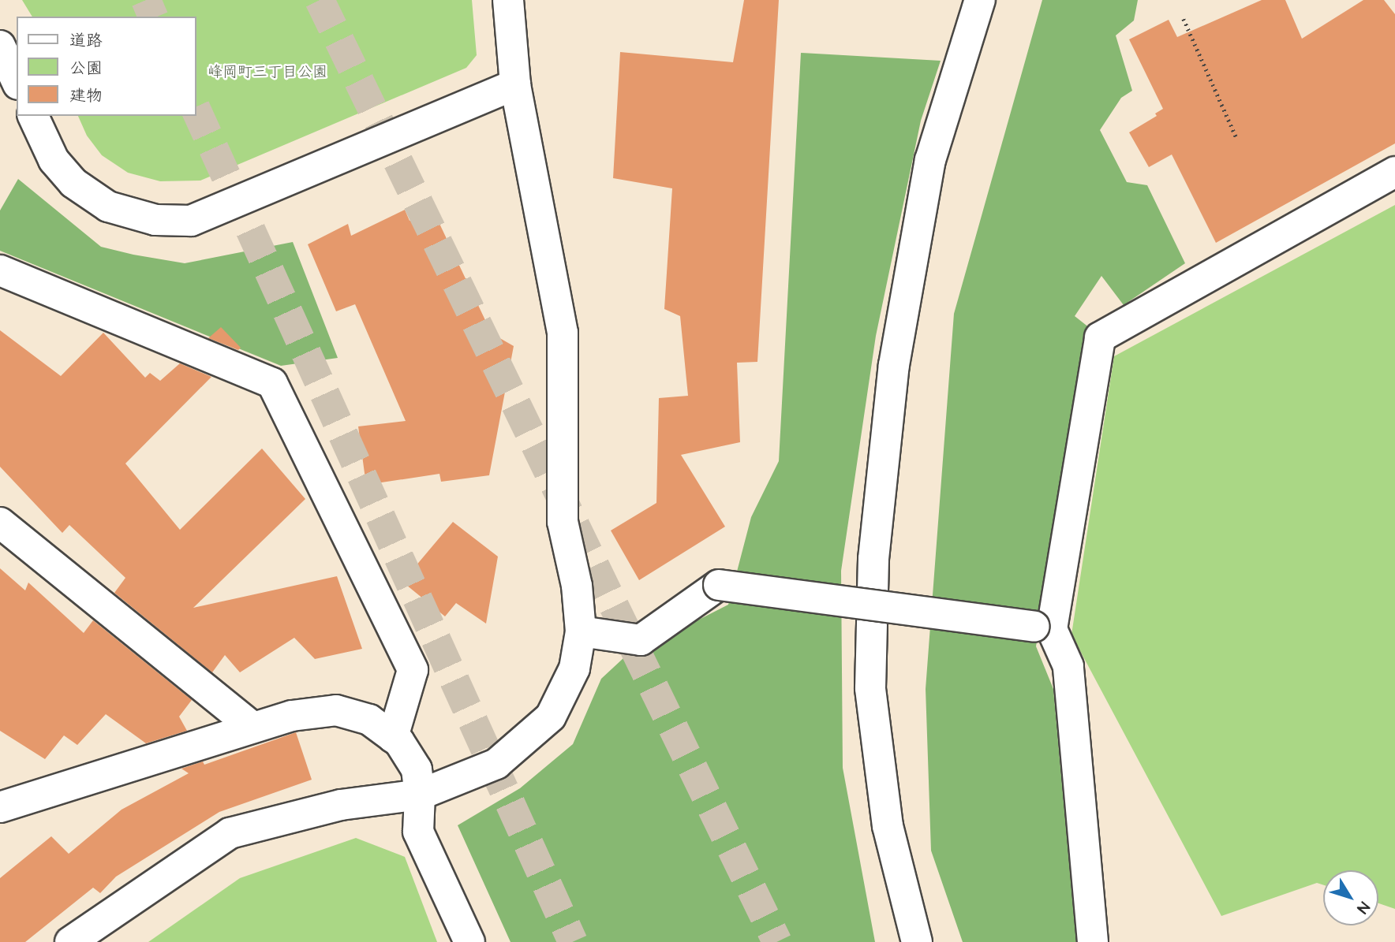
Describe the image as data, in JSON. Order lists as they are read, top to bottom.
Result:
{
  "parks": ["峰岡町三丁目公園"],
  "legend": ["道路", "公園", "建物"],
  "north": "bottom right"
}
